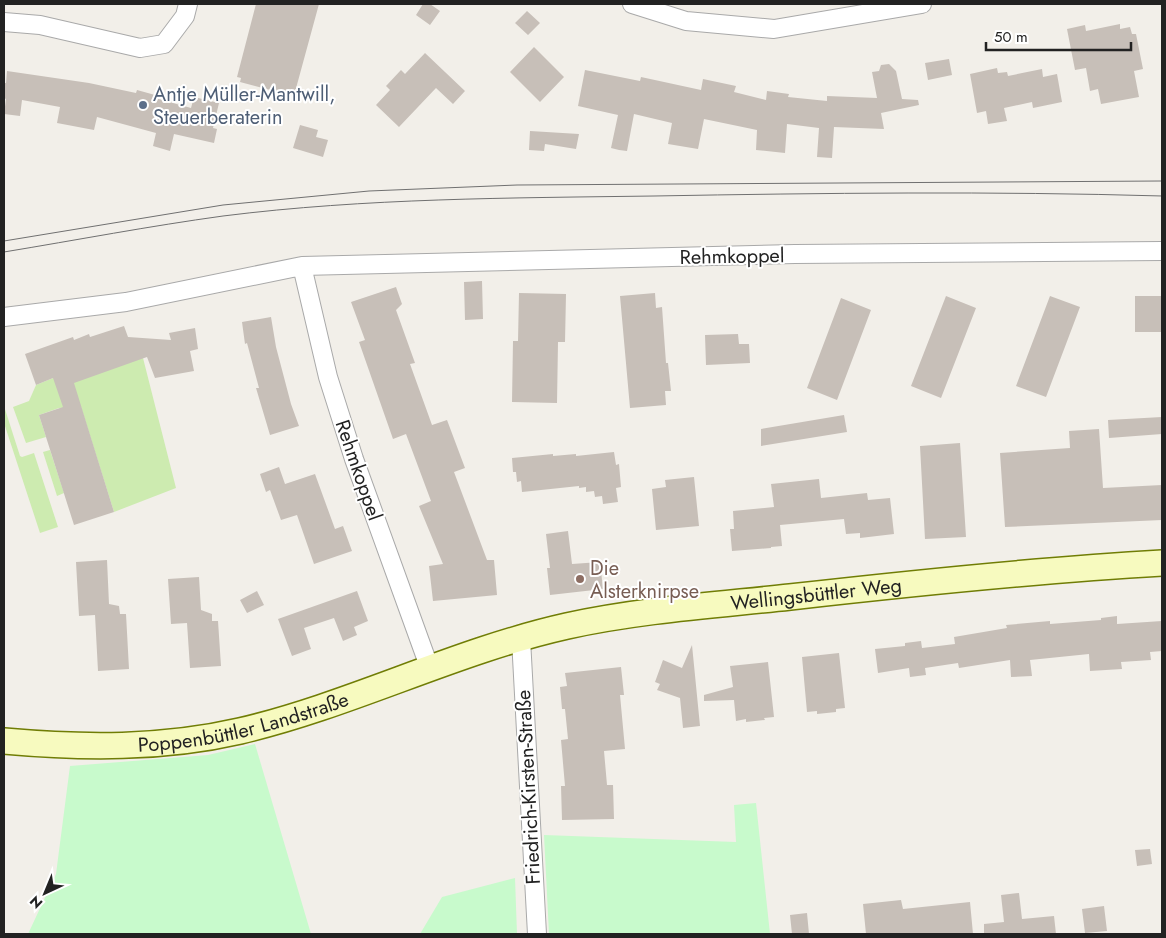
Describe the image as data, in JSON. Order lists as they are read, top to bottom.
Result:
{
  "streets": {
    "main road": ["Wellingsbüttler Weg", "Poppenbüttler Landstraße"],
    "street": ["Rehmkoppel", "Friedrich-Kirsten-Straße"]
  },
  "crossings": [
    ["Rehmkoppel", "Poppenbüttler Landstraße"],
    ["Wellingsbüttler Weg", "Poppenbüttler Landstraße"],
    ["Wellingsbüttler Weg", "Friedrich-Kirsten-Straße"]
  ],
  "places": ["Antje Müller-Mantwill, Steuerberaterin", "Die Alsterknirpse"],
  "scale_bar": "50 m",
  "north": "bottom left"
}
